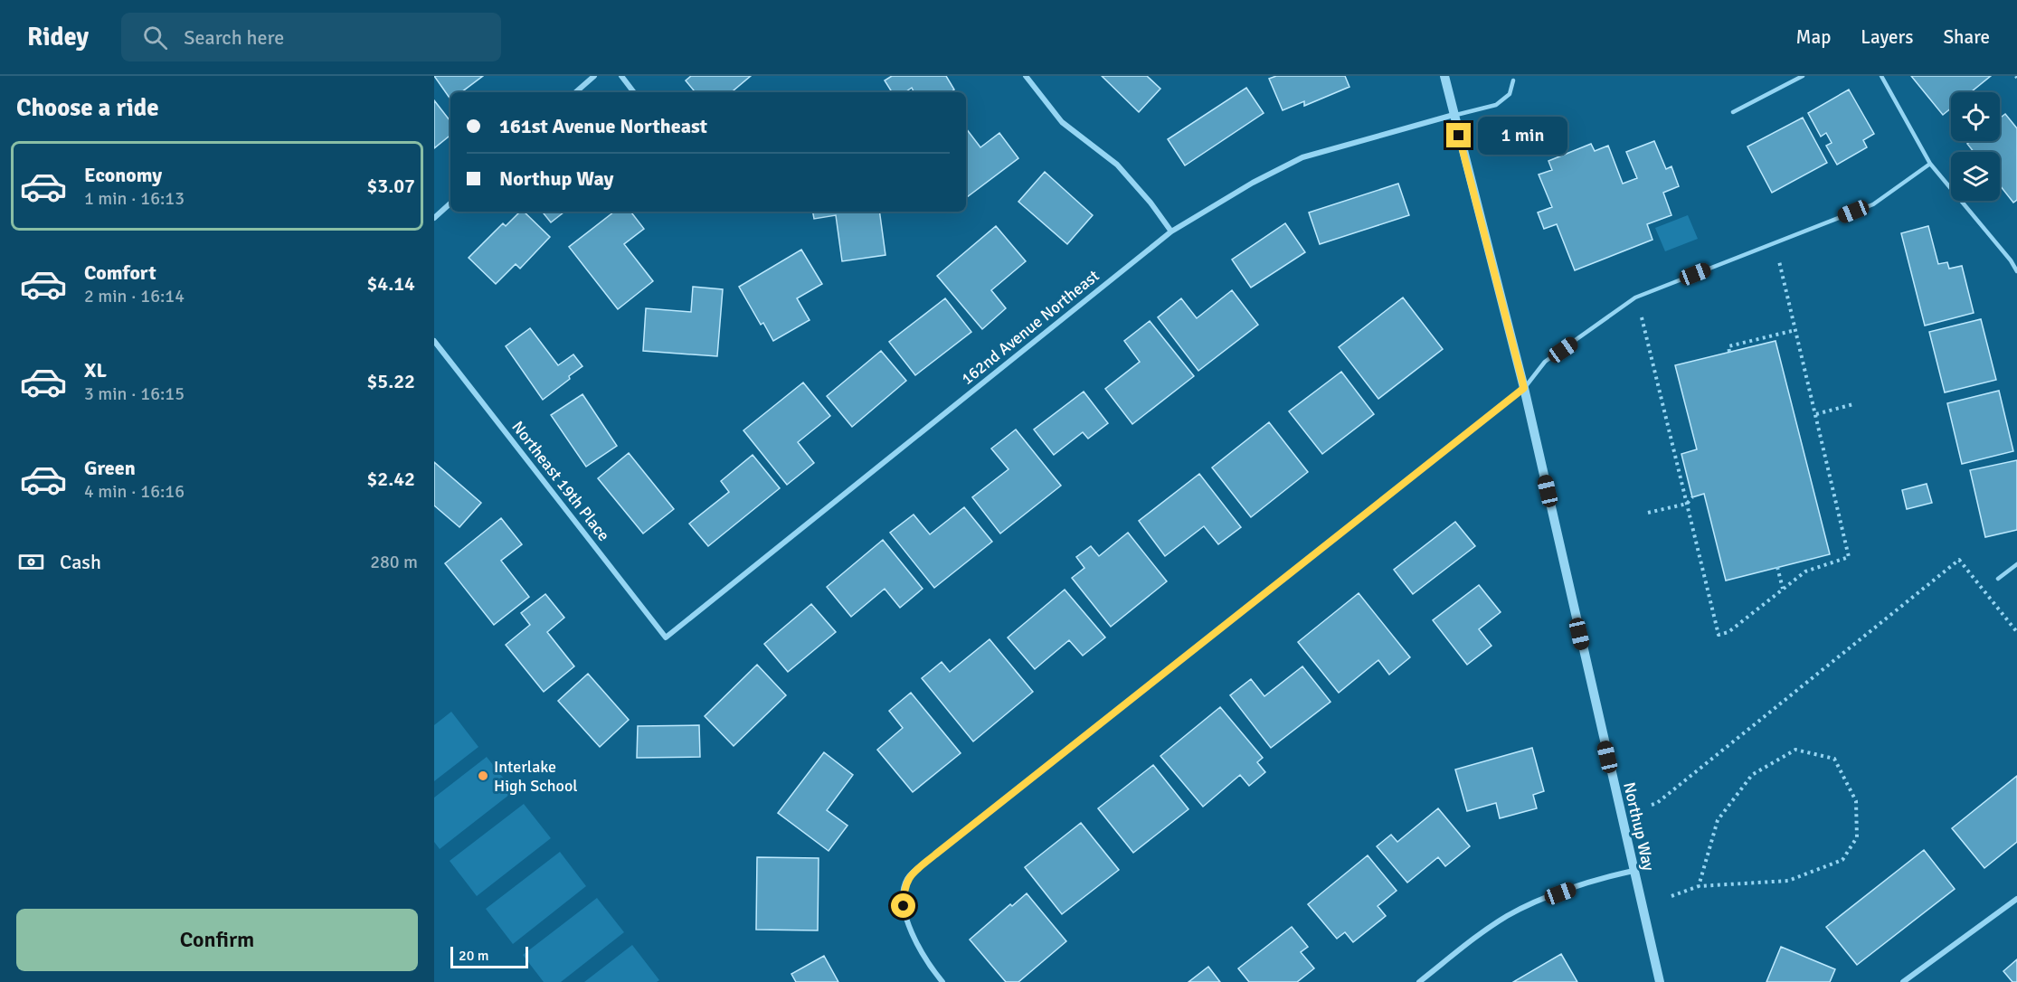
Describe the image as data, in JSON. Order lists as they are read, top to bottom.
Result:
{
  "streets": {
    "street": ["162nd Avenue Northeast", "Northeast 19th Place", "Northup Way"]
  },
  "crossings": [
    ["162nd Avenue Northeast", "Northeast 19th Place"],
    ["162nd Avenue Northeast", "Northup Way"]
  ],
  "places": ["Interlake High School"],
  "scale_bar": "20 m",
  "page": {
    "header": "Ridey",
    "search": "Search here",
    "nav": ["Map", "Layers", "Share"],
    "heading": "Choose a ride",
    "banner": ["161st Avenue Northeast", "Northup Way"],
    "bubble": "1 min",
    "list": [
      {
        "name": "Economy",
        "note": "1 min · 16:13",
        "value": "$3.07"
      },
      {
        "name": "Comfort",
        "note": "2 min · 16:14",
        "value": "$4.14"
      },
      {
        "name": "XL",
        "note": "3 min · 16:15",
        "value": "$5.22"
      },
      {
        "name": "Green",
        "note": "4 min · 16:16",
        "value": "$2.42"
      }
    ],
    "pay": ["Cash", "280 m"],
    "buttons": "Confirm",
    "scale": "20 m"
  }
}
